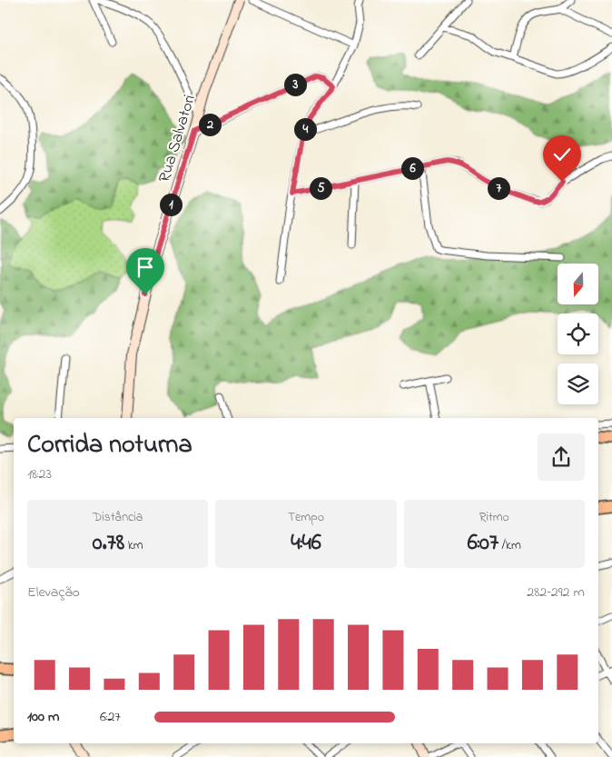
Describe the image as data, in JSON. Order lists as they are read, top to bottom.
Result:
{
  "streets": {
    "main road": ["Rua Salvatori"]
  },
  "north": "bottom",
  "page": {
    "pins": [
      "3",
      "2",
      "4",
      "6",
      "5",
      "7",
      "1"
    ],
    "heading": ["Corrida noturna", "18:23"],
    "stats": [
      ["Distância", "0.78 km"],
      ["Tempo", "4:46"],
      ["Ritmo", "6:07 /km"]
    ],
    "chart": ["Elevação", "282–292 m"],
    "list": [
      {
        "name": "100 m",
        "note": "6:27"
      }
    ]
  }
}
